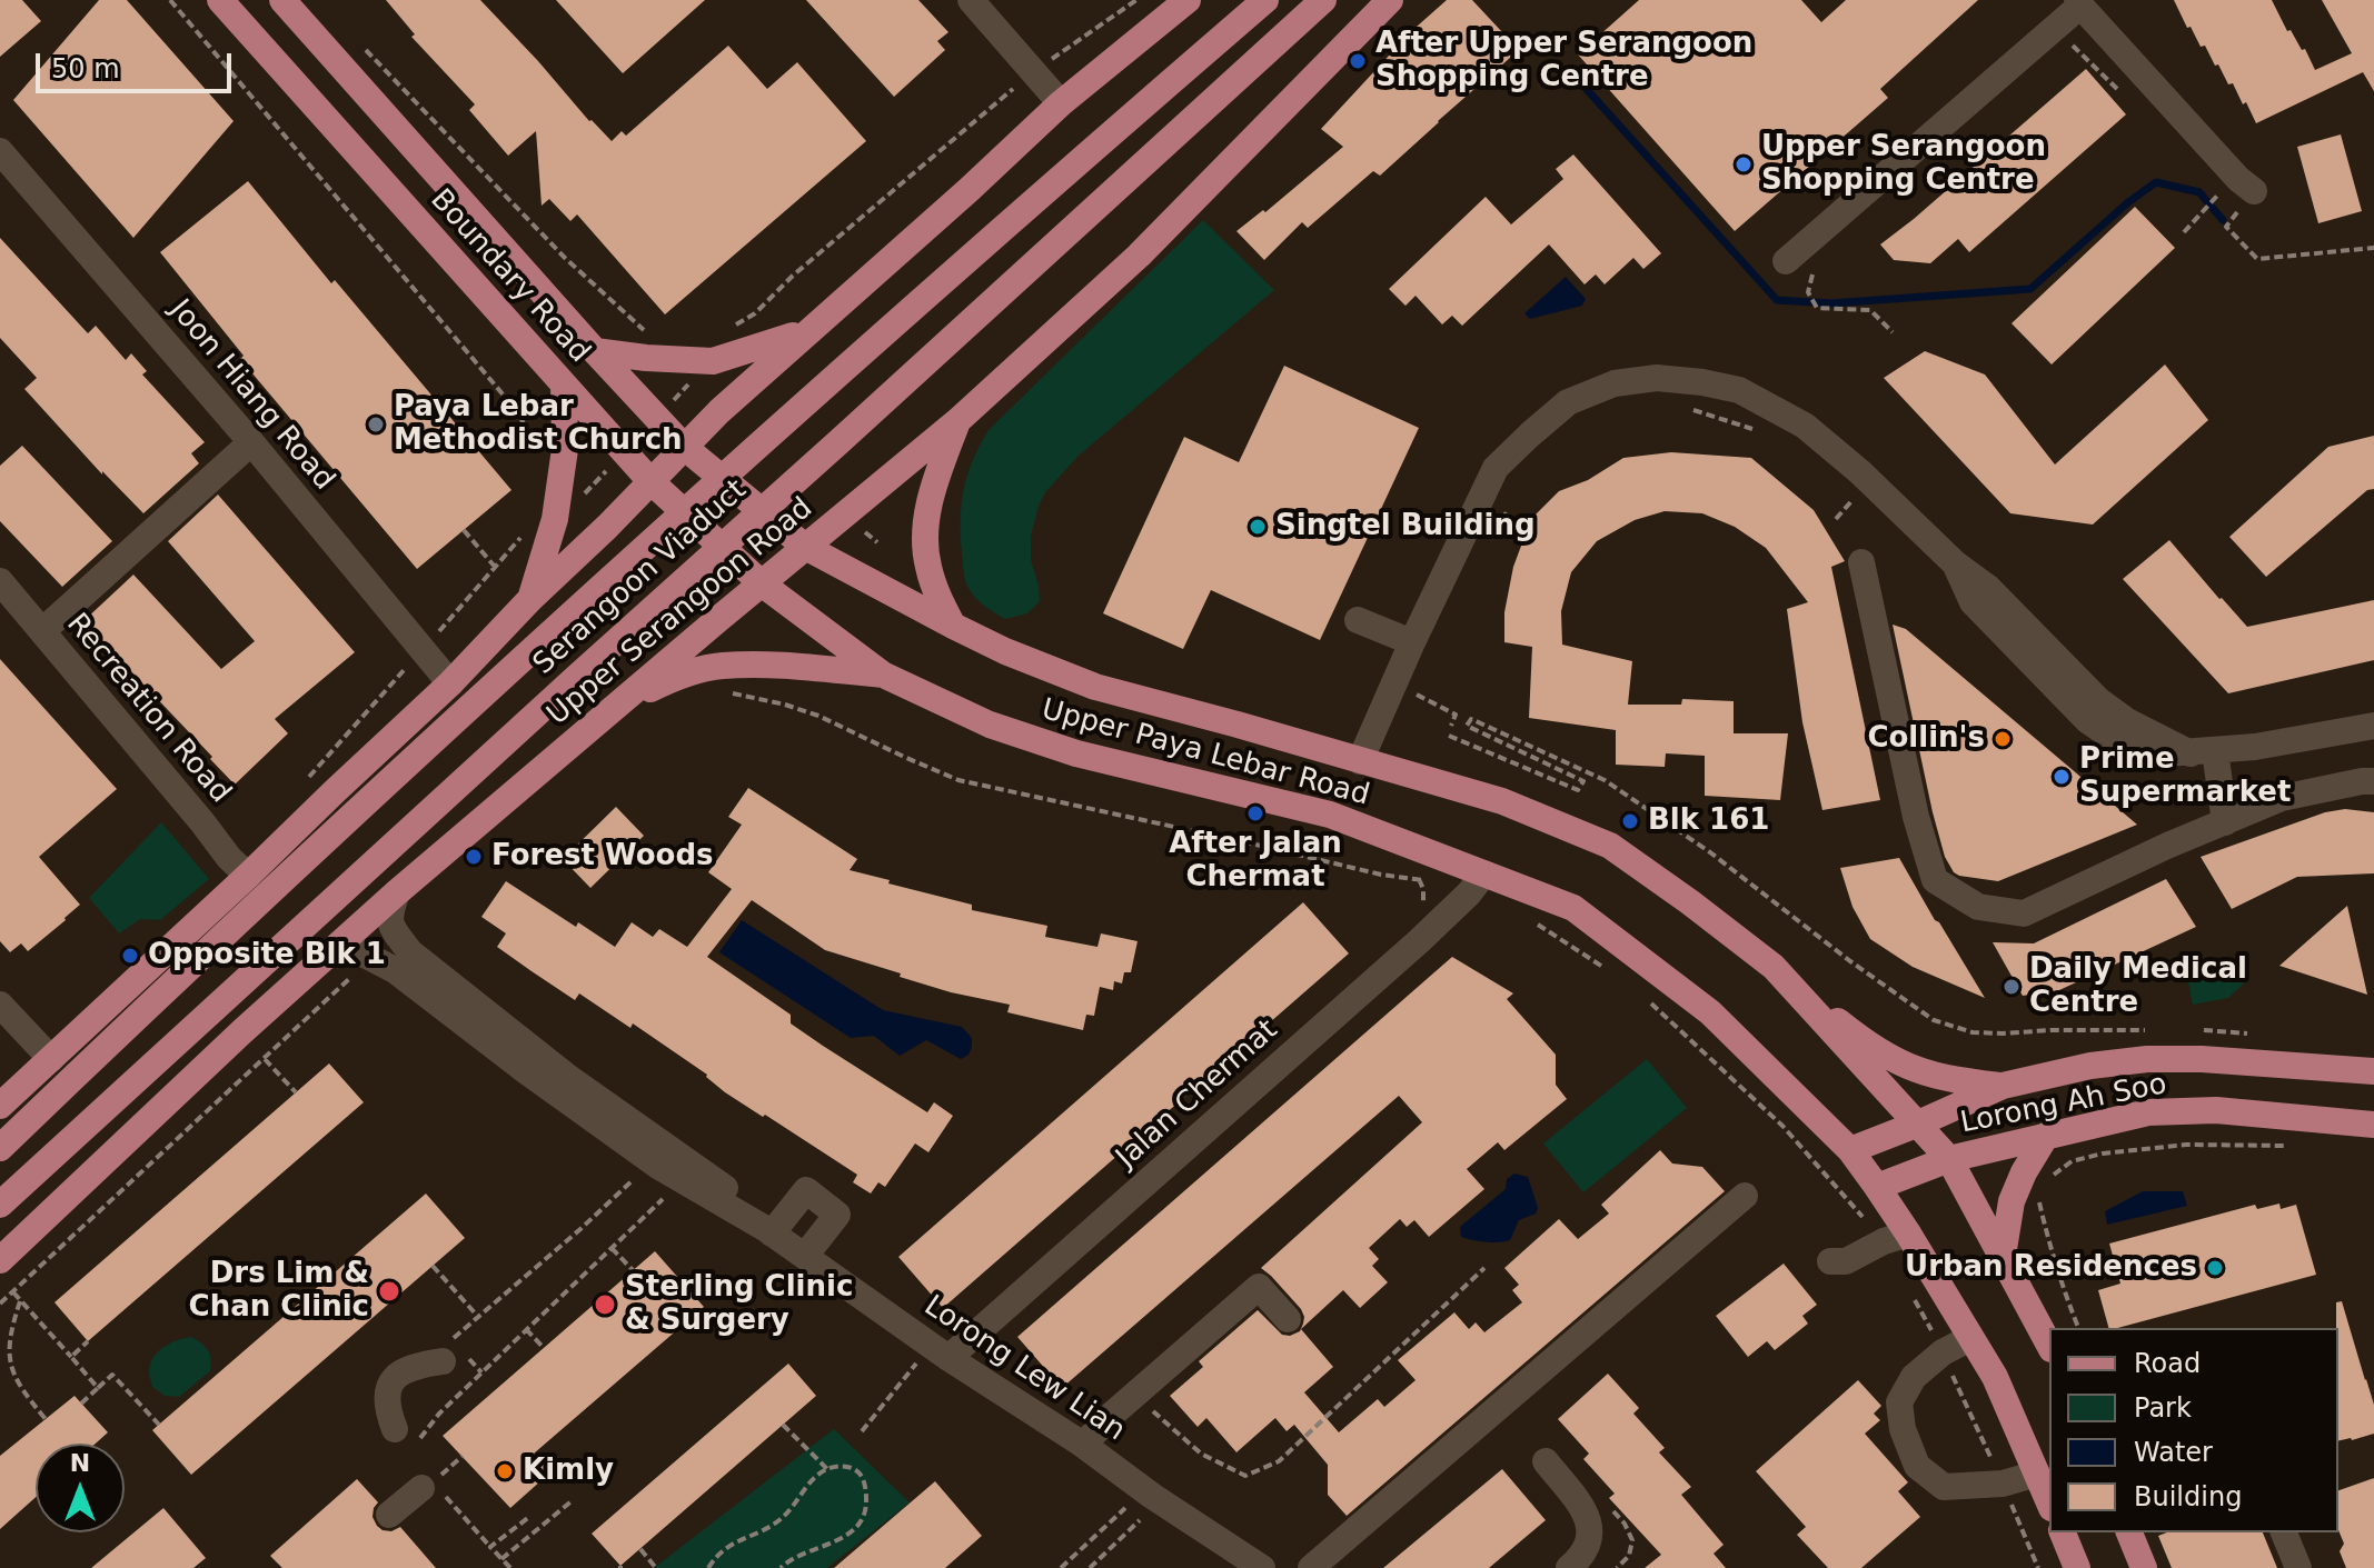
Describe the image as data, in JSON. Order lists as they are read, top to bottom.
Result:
{
  "streets": {
    "main road": [
      "Boundary Road",
      "Serangoon Viaduct",
      "Upper Serangoon Road",
      "Upper Paya Lebar Road",
      "Lorong Ah Soo"
    ],
    "street": [
      "Joon Hiang Road",
      "Recreation Road",
      "Jalan Chermat",
      "Lorong Lew Lian"
    ]
  },
  "crossings": [
    ["Boundary Road", "Upper Serangoon Road"],
    ["Boundary Road", "Upper Paya Lebar Road"],
    ["Upper Serangoon Road", "Upper Paya Lebar Road"],
    ["Upper Serangoon Road", "Lorong Lew Lian"],
    ["Upper Paya Lebar Road", "Jalan Chermat"],
    ["Upper Paya Lebar Road", "Lorong Ah Soo"],
    ["Jalan Chermat", "Lorong Lew Lian"]
  ],
  "places": [
    "After Upper Serangoon Shopping Centre",
    "Upper Serangoon Shopping Centre",
    "Paya Lebar Methodist Church",
    "Singtel Building",
    "Collin's",
    "Prime Supermarket",
    "After Jalan Chermat",
    "Blk 161",
    "Forest Woods",
    "Opposite Blk 1",
    "Daily Medical Centre",
    "Urban Residences",
    "Drs Lim & Chan Clinic",
    "Sterling Clinic & Surgery",
    "Kimly"
  ],
  "legend": [
    "Road",
    "Park",
    "Water",
    "Building"
  ],
  "scale_bar": "50 m",
  "north": "top"
}
